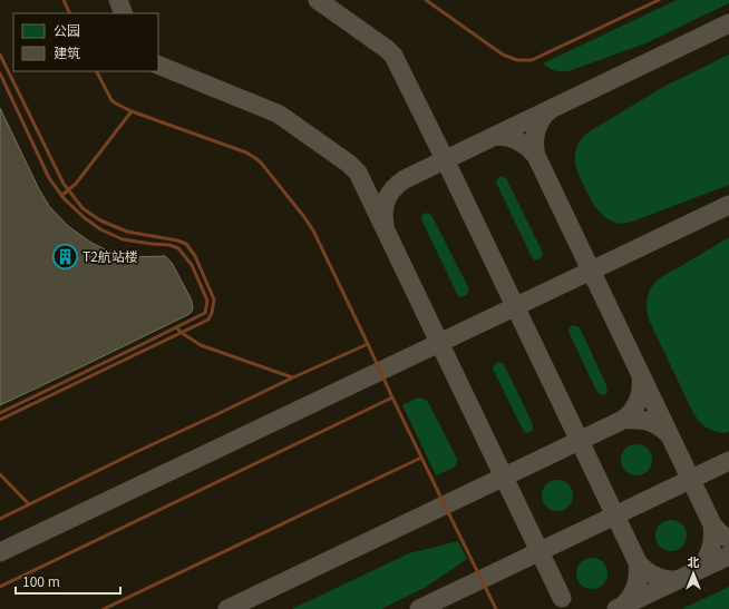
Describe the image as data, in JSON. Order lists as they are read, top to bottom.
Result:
{
  "places": {
    "building": ["T2航站楼"]
  },
  "legend": ["公园", "建筑"],
  "scale_bar": "100 m",
  "north": "top"
}
